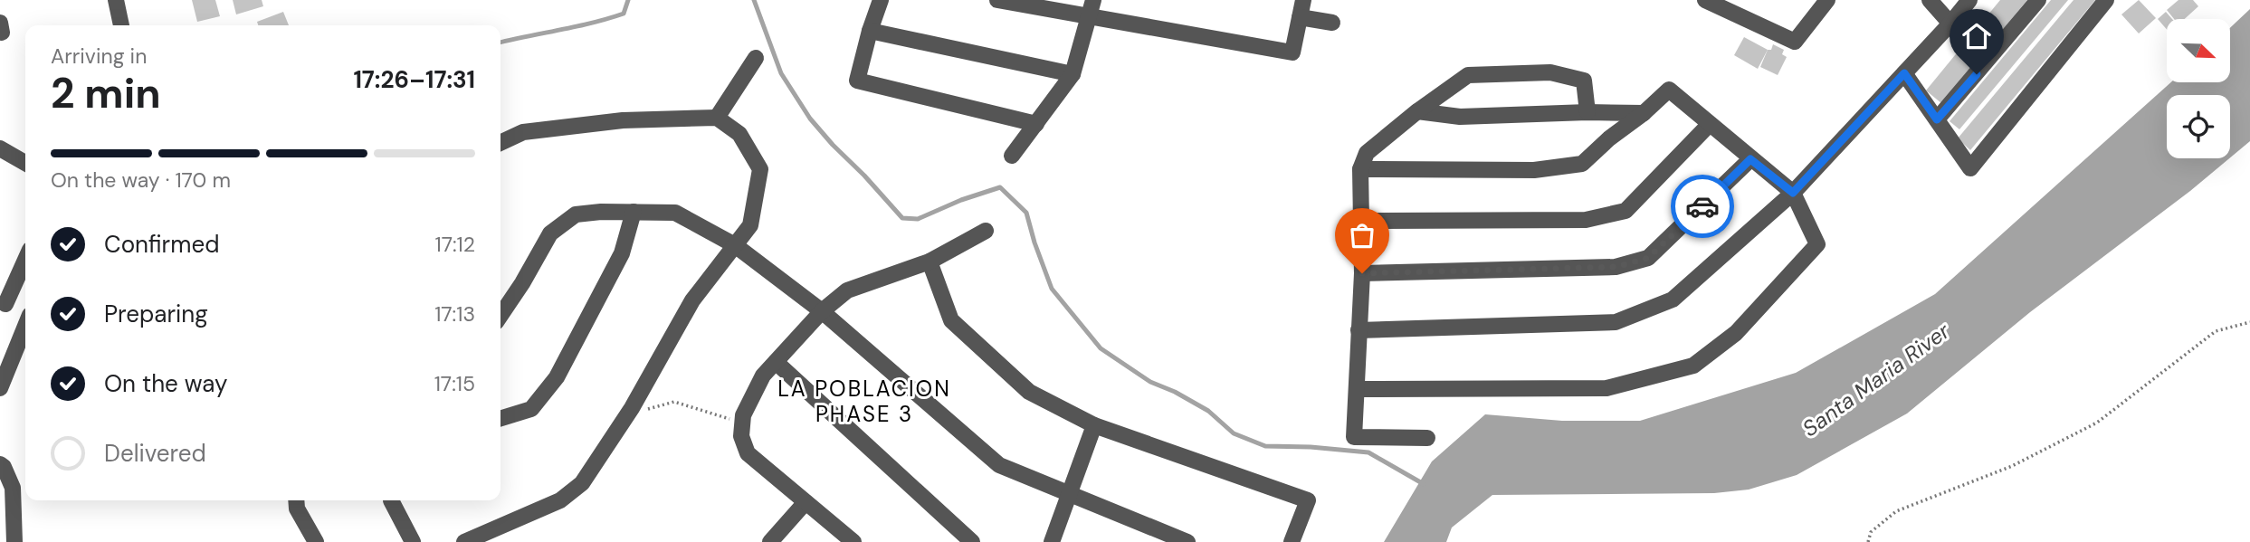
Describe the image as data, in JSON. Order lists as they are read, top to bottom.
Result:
{
  "districts": ["LA POBLACION PHASE 3"],
  "water": ["Santa Maria River"],
  "north": "bottom right",
  "page": {
    "heading": ["2 min", "Arriving in", "17:26–17:31"],
    "bar": "On the way · 170 m",
    "list": [
      ["Confirmed", "17:12"],
      ["Preparing", "17:13"],
      ["On the way", "17:15"],
      "Delivered"
    ]
  }
}
